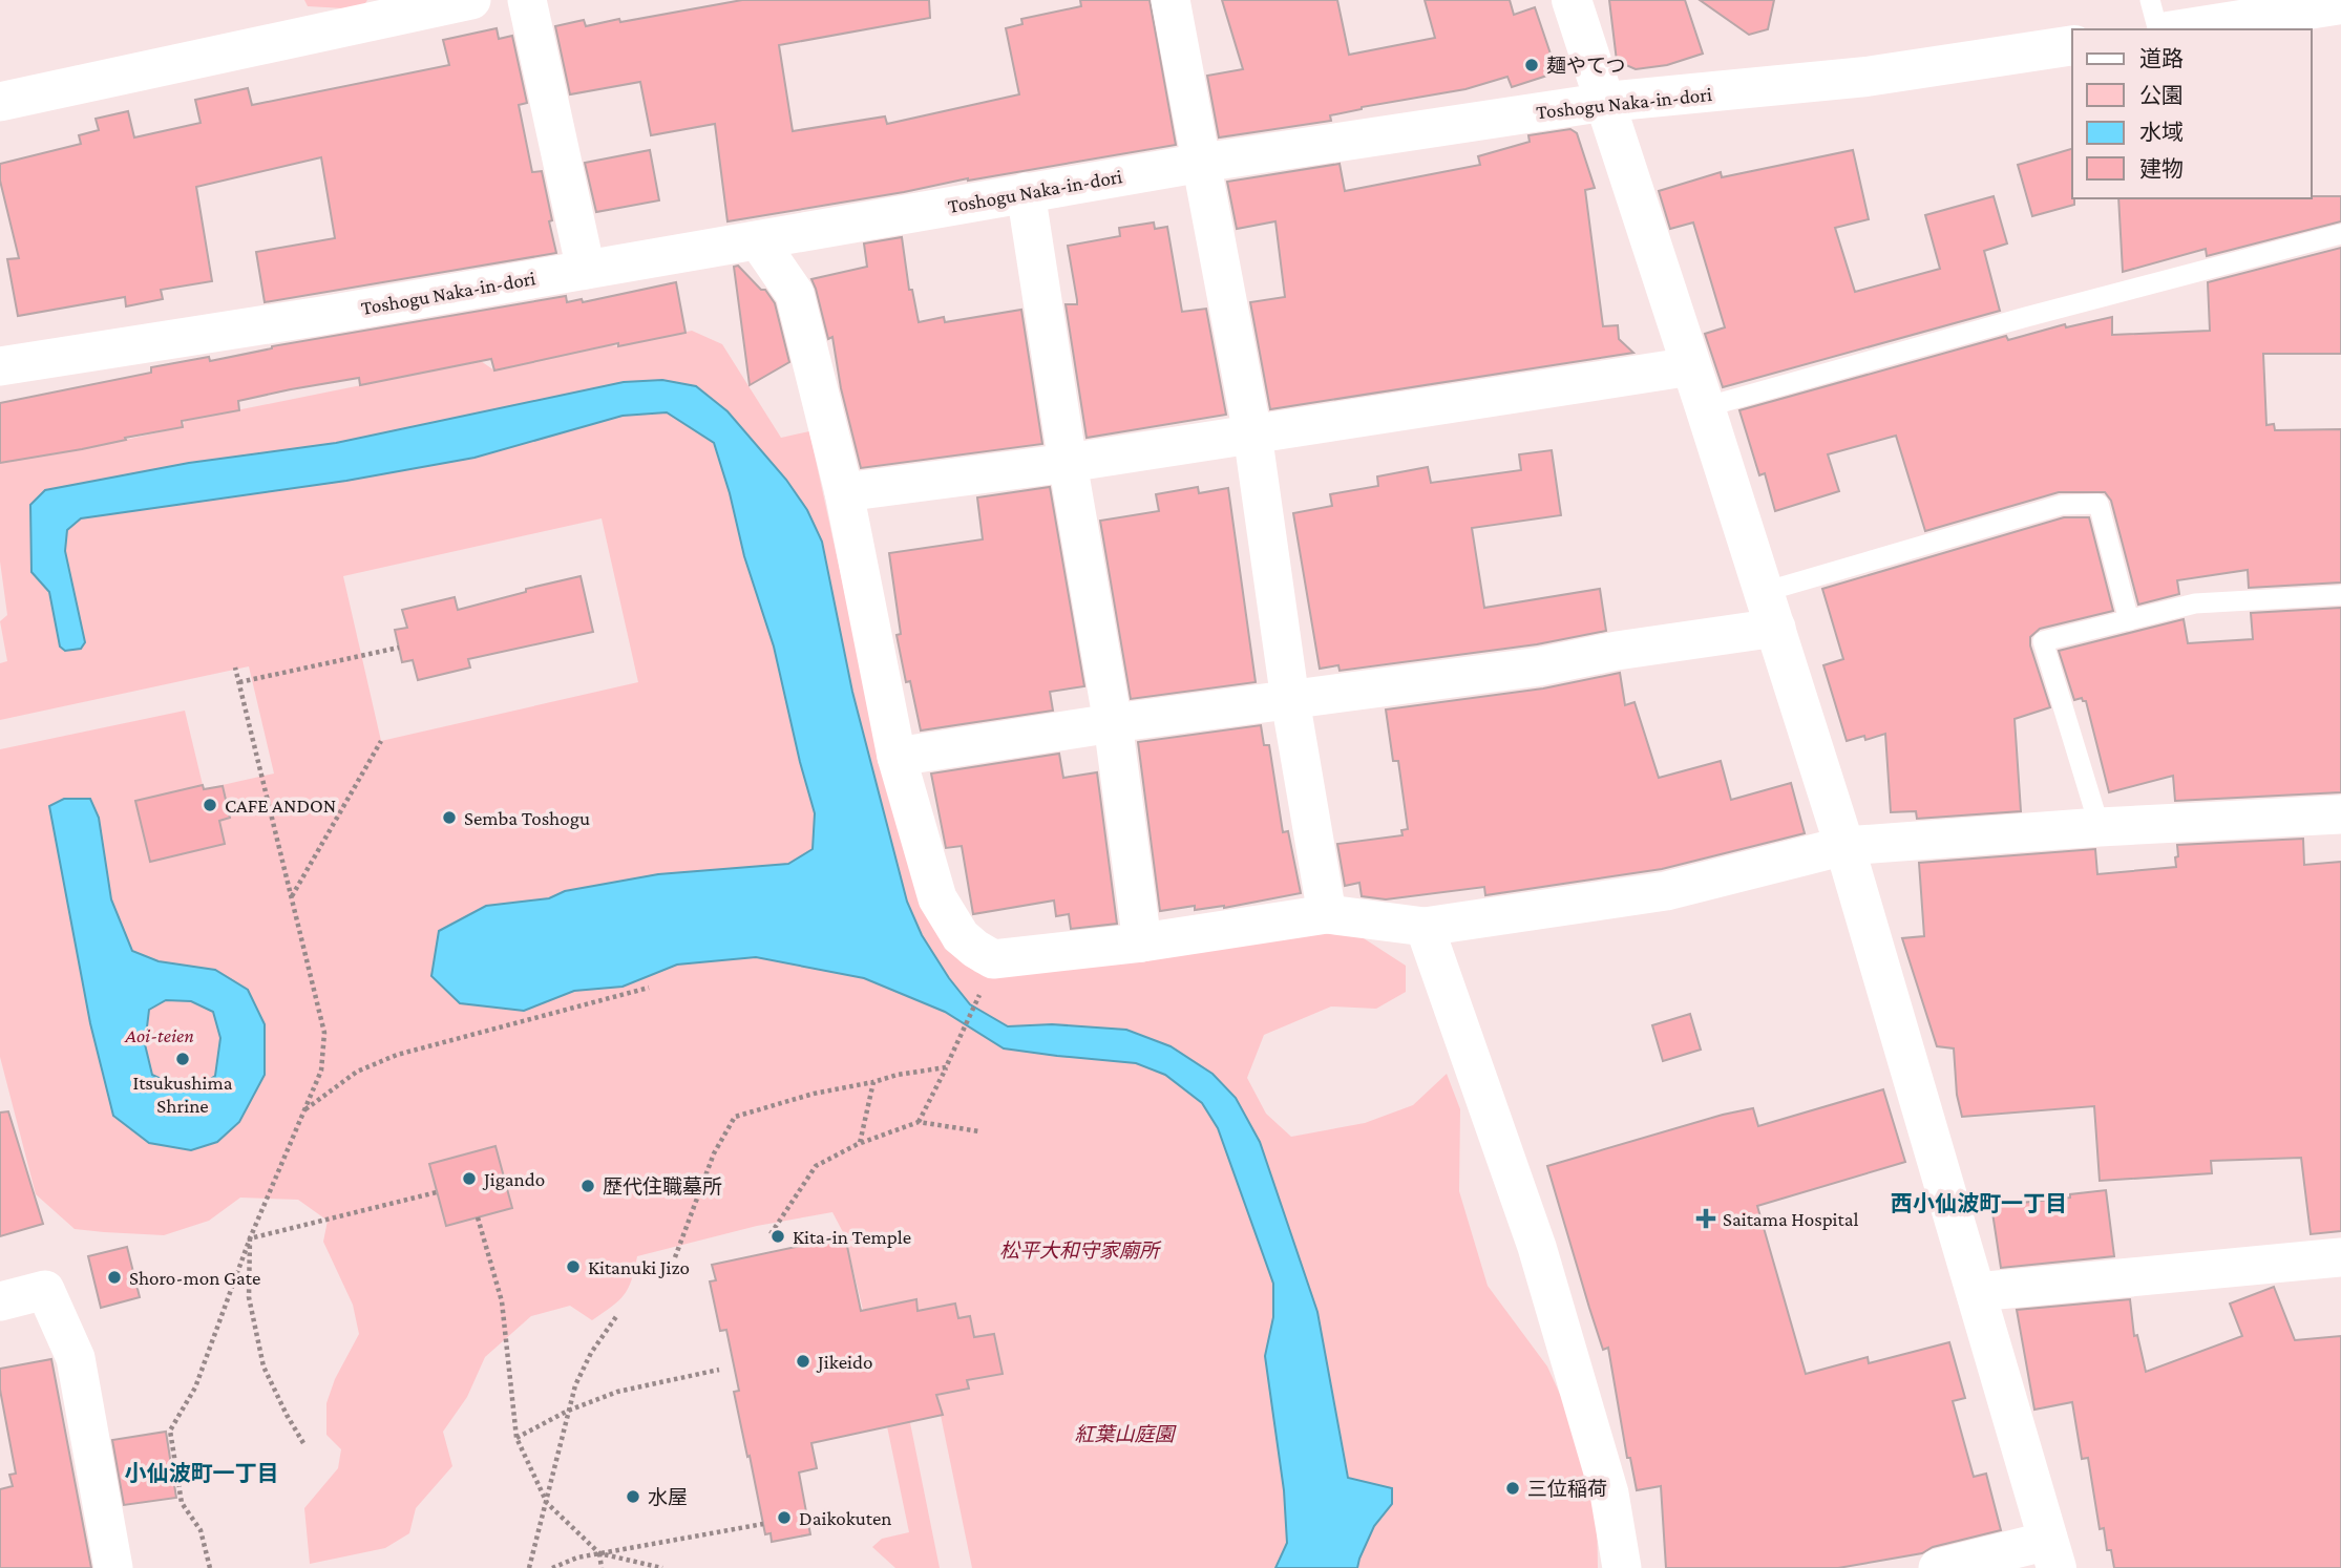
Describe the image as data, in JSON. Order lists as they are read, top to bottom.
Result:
{
  "streets": {
    "street": ["Toshogu Naka-in-dori"]
  },
  "districts": ["西小仙波町一丁目", "小仙波町一丁目"],
  "parks": ["Aoi-teien", "松平大和守家廟所", "紅葉山庭園"],
  "places": {
    "other": [
      "麺やてつ",
      "CAFE ANDON",
      "Semba Toshogu",
      "Itsukushima Shrine",
      "Jigando",
      "歴代住職墓所",
      "Kita-in Temple",
      "Kitanuki Jizo",
      "Shoro-mon Gate",
      "Jikeido",
      "三位稲荷",
      "水屋",
      "Daikokuten"
    ],
    "health": ["Saitama Hospital"]
  },
  "legend": [
    "道路",
    "公園",
    "水域",
    "建物"
  ]
}
